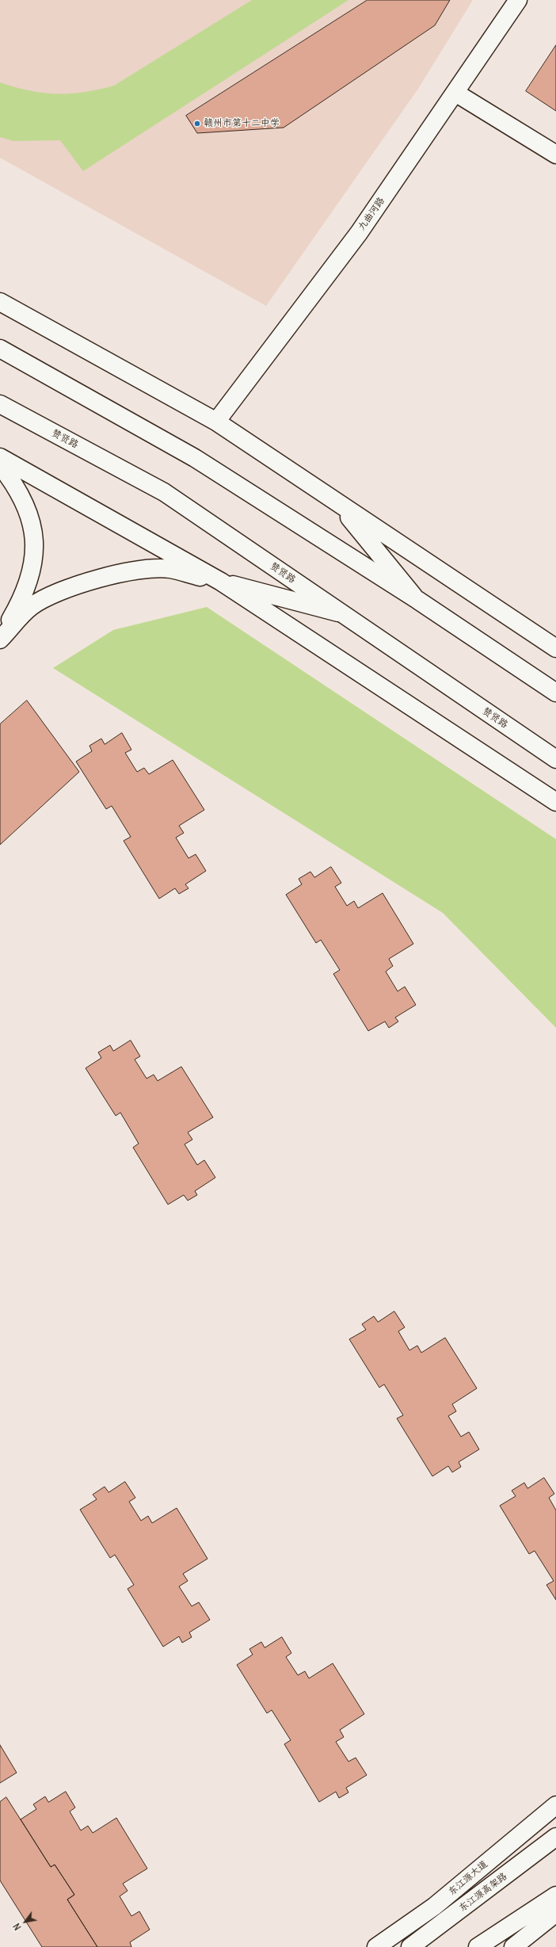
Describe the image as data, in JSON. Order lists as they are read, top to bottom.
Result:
{
  "streets": {
    "main road": [
      "九曲河路",
      "赞贤路",
      "东江源大道",
      "东江源高架路"
    ]
  },
  "places": ["赣州市第十二中学"],
  "north": "bottom left"
}
